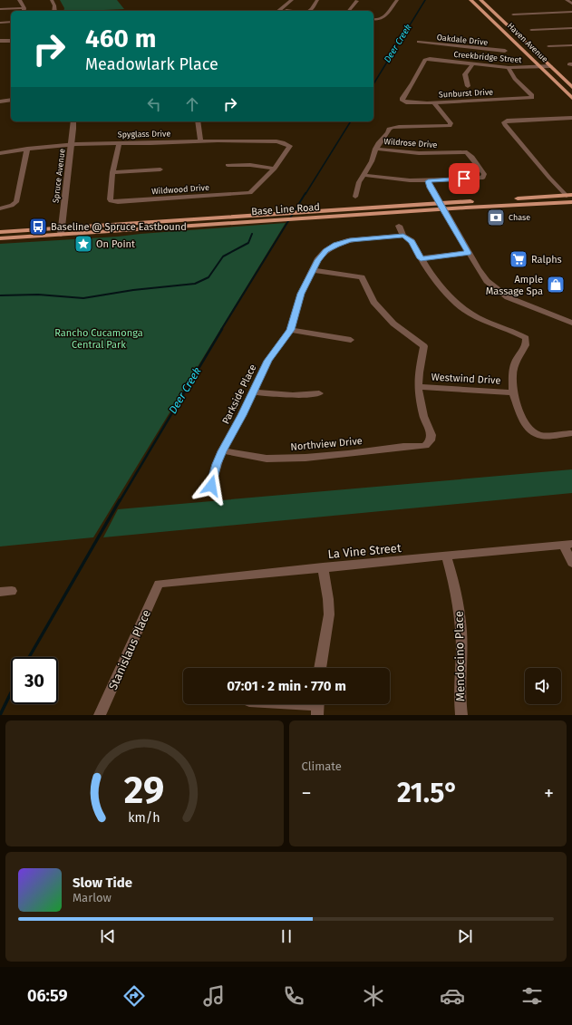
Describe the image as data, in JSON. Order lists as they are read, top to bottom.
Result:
{
  "streets": {
    "main road": ["Haven Avenue", "Base Line Road"],
    "street": [
      "Oakdale Drive",
      "Creekbridge Street",
      "Sunburst Drive",
      "Spyglass Drive",
      "Wildrose Drive",
      "Spruce Avenue",
      "Wildwood Drive",
      "Westwind Drive",
      "Parkside Place",
      "Northview Drive",
      "La Vine Street",
      "Stanislaus Place",
      "Mendocino Place"
    ]
  },
  "crossings": [
    ["Oakdale Drive", "Creekbridge Street"],
    ["Haven Avenue", "Creekbridge Street"],
    ["Creekbridge Street", "Sunburst Drive"],
    ["Spyglass Drive", "Spruce Avenue"],
    ["Spyglass Drive", "Wildwood Drive"],
    ["Spruce Avenue", "Base Line Road"],
    ["Westwind Drive", "Northview Drive"],
    ["Parkside Place", "Northview Drive"],
    ["La Vine Street", "Stanislaus Place"],
    ["La Vine Street", "Mendocino Place"]
  ],
  "water": ["Deer Creek"],
  "parks": ["Rancho Cucamonga Central Park"],
  "places": {
    "bank": ["Chase"],
    "bus stop": ["Baseline @ Spruce Eastbound"],
    "place": ["On Point"],
    "supermarket": ["Ralphs"],
    "shop": ["Ample Massage Spa"]
  },
  "page": {
    "turn": ["460 m", "Meadowlark Place"],
    "limit": "30",
    "trip": "07:01 · 2 min · 770 m",
    "tile": "Climate",
    "heat": ["−", "21.5°", "+"],
    "song": ["Slow Tide", "Marlow"],
    "tabs": "06:59",
    "gauge": ["29", "km/h"]
  }
}
